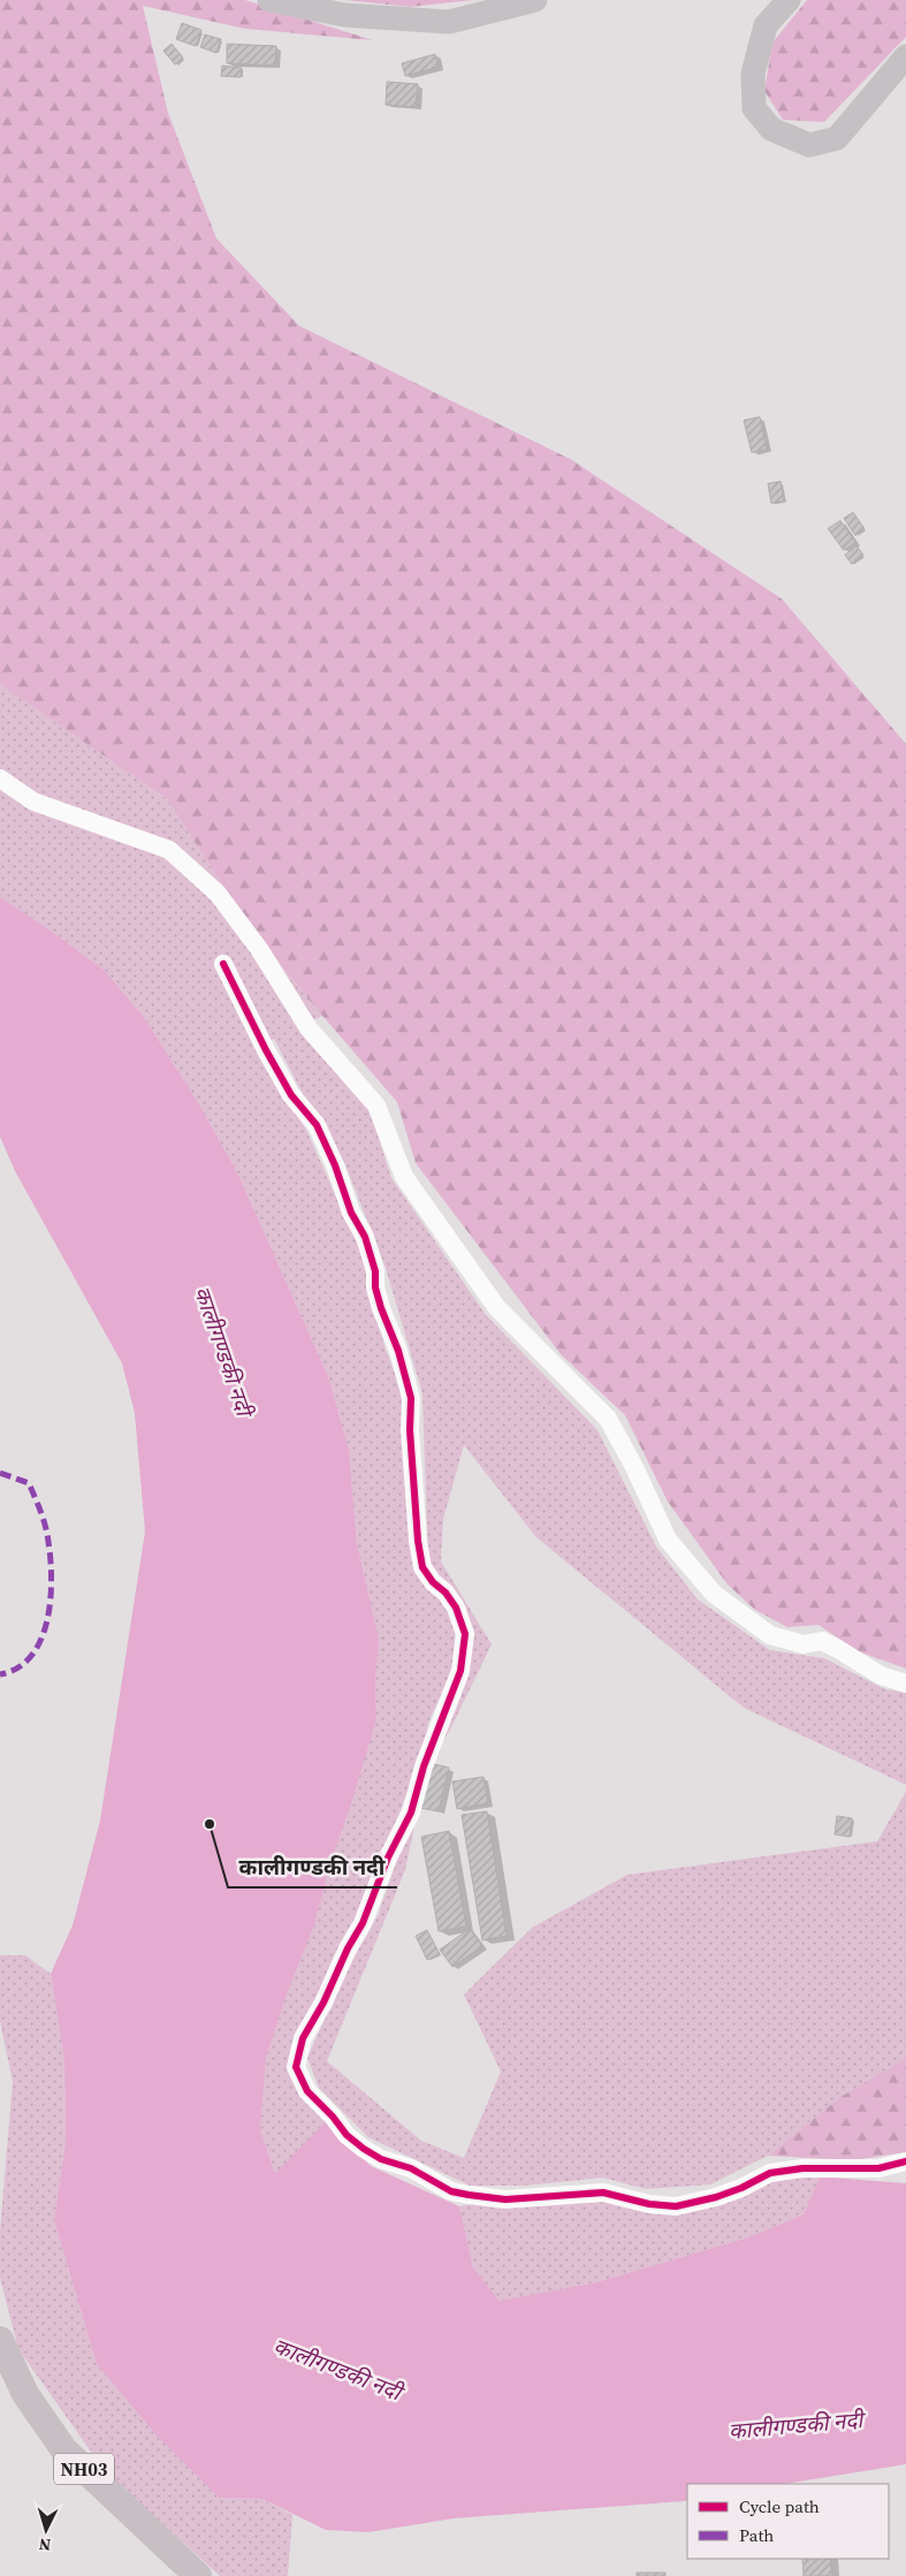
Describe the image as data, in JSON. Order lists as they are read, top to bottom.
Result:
{
  "streets": {
    "highway": ["NH03"]
  },
  "water": ["कालीगण्डकी नदी"],
  "places": ["कालीगण्डकी नदी"],
  "legend": ["Cycle path", "Path"],
  "north": "bottom"
}
